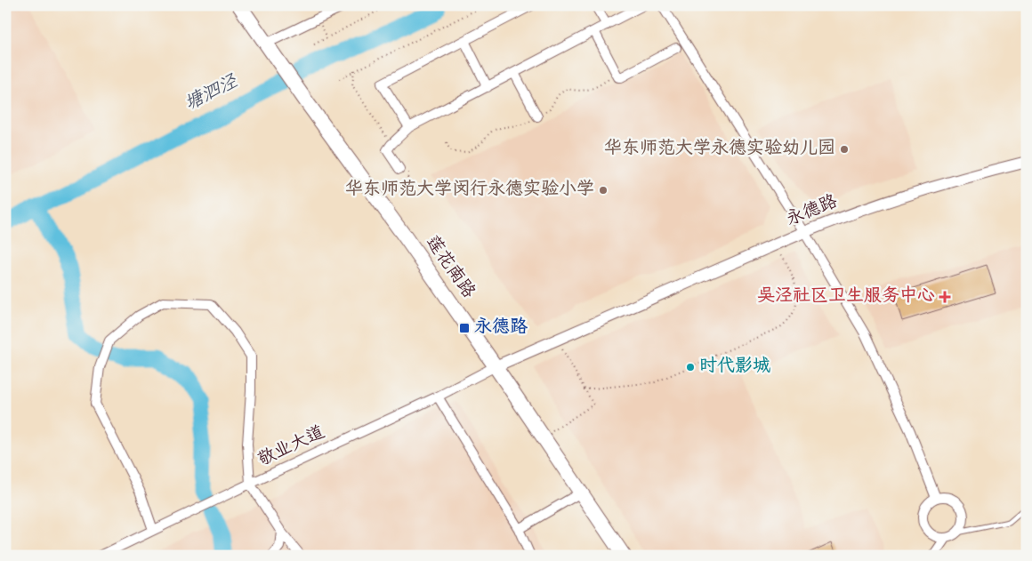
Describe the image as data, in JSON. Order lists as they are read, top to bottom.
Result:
{
  "streets": {
    "main road": ["莲花南路"],
    "street": ["永德路", "敬业大道"]
  },
  "crossings": [
    ["永德路", "莲花南路"],
    ["永德路", "敬业大道"],
    ["莲花南路", "敬业大道"]
  ],
  "water": ["塘泗泾"],
  "places": {
    "other": ["华东师范大学永德实验幼儿园", "华东师范大学闵行永德实验小学", "时代影城"],
    "health": ["吴泾社区卫生服务中心"],
    "transit": ["永德路"]
  }
}
